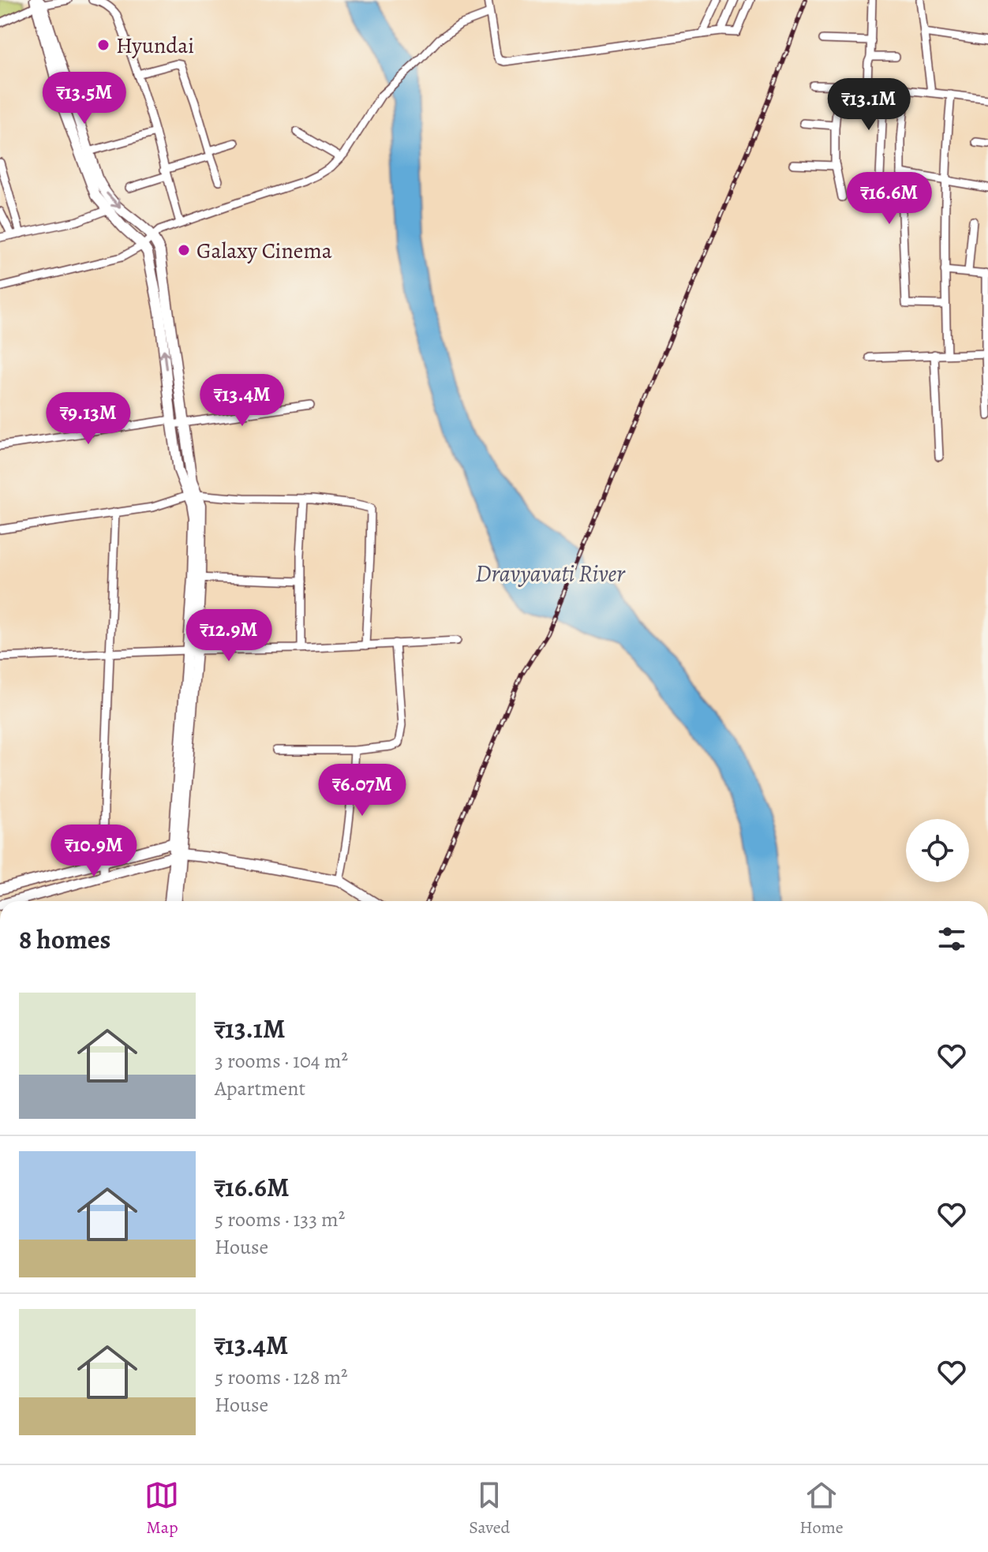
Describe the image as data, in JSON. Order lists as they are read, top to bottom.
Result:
{
  "water": ["Dravyavati River"],
  "places": ["Hyundai", "Galaxy Cinema"],
  "page": {
    "price": [
      "₹13.5M",
      "₹13.1M",
      "₹16.6M",
      "₹13.4M",
      "₹9.13M",
      "₹12.9M",
      "₹6.07M",
      "₹10.9M"
    ],
    "heading": "8 homes",
    "list": [
      {
        "name": "₹13.1M",
        "note": "3 rooms · 104 m² · Apartment"
      },
      {
        "name": "₹16.6M",
        "note": "5 rooms · 133 m² · House"
      },
      {
        "name": "₹13.4M",
        "note": "5 rooms · 128 m² · House"
      }
    ],
    "tabs": ["Map", "Saved", "Home"]
  }
}
